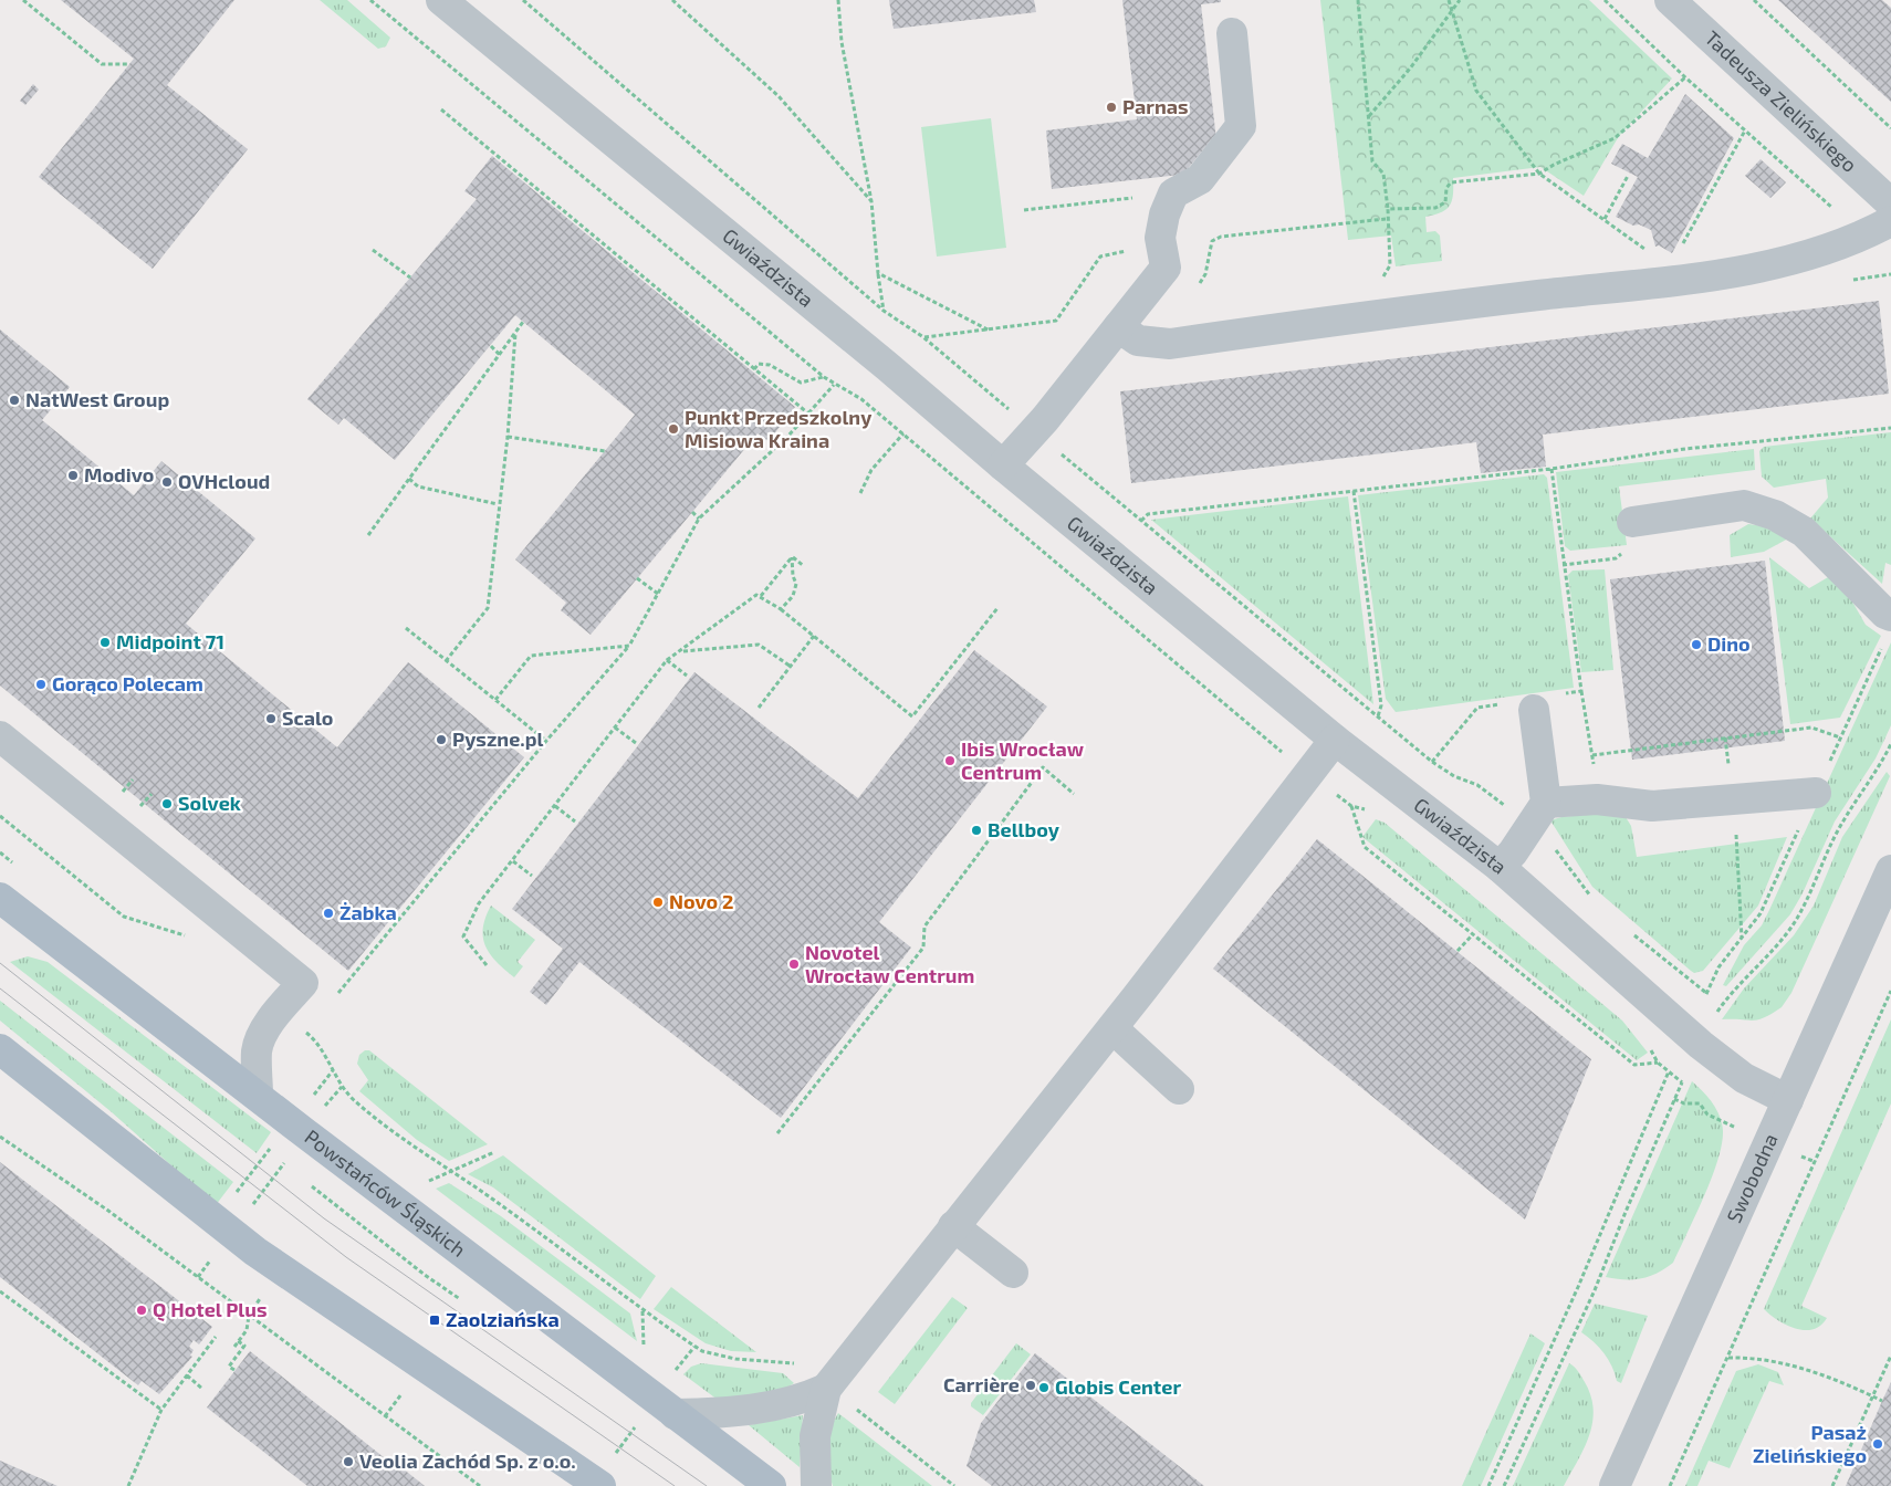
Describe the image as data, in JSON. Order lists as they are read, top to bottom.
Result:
{
  "streets": {
    "main road": ["Powstańców Śląskich"],
    "street": ["Tadeusza Zielińskiego", "Gwiaździsta", "Swobodna"]
  },
  "crossings": [
    ["Gwiaździsta", "Swobodna"]
  ],
  "places": {
    "other": [
      "Parnas",
      "NatWest Group",
      "Punkt Przedszkolny Misiowa Kraina",
      "Modivo",
      "OVHcloud",
      "Midpoint 71",
      "Dino",
      "Gorąco Polecam",
      "Scalo",
      "Pyszne.pl",
      "Ibis Wrocław Centrum",
      "Solvek",
      "Bellboy",
      "Novo 2",
      "Żabka",
      "Novotel Wrocław Centrum",
      "Q Hotel Plus",
      "Carrière",
      "Globis Center",
      "Pasaż Zielińskiego",
      "Veolia Zachód Sp. z o.o."
    ],
    "transit": ["Zaolziańska"]
  }
}
